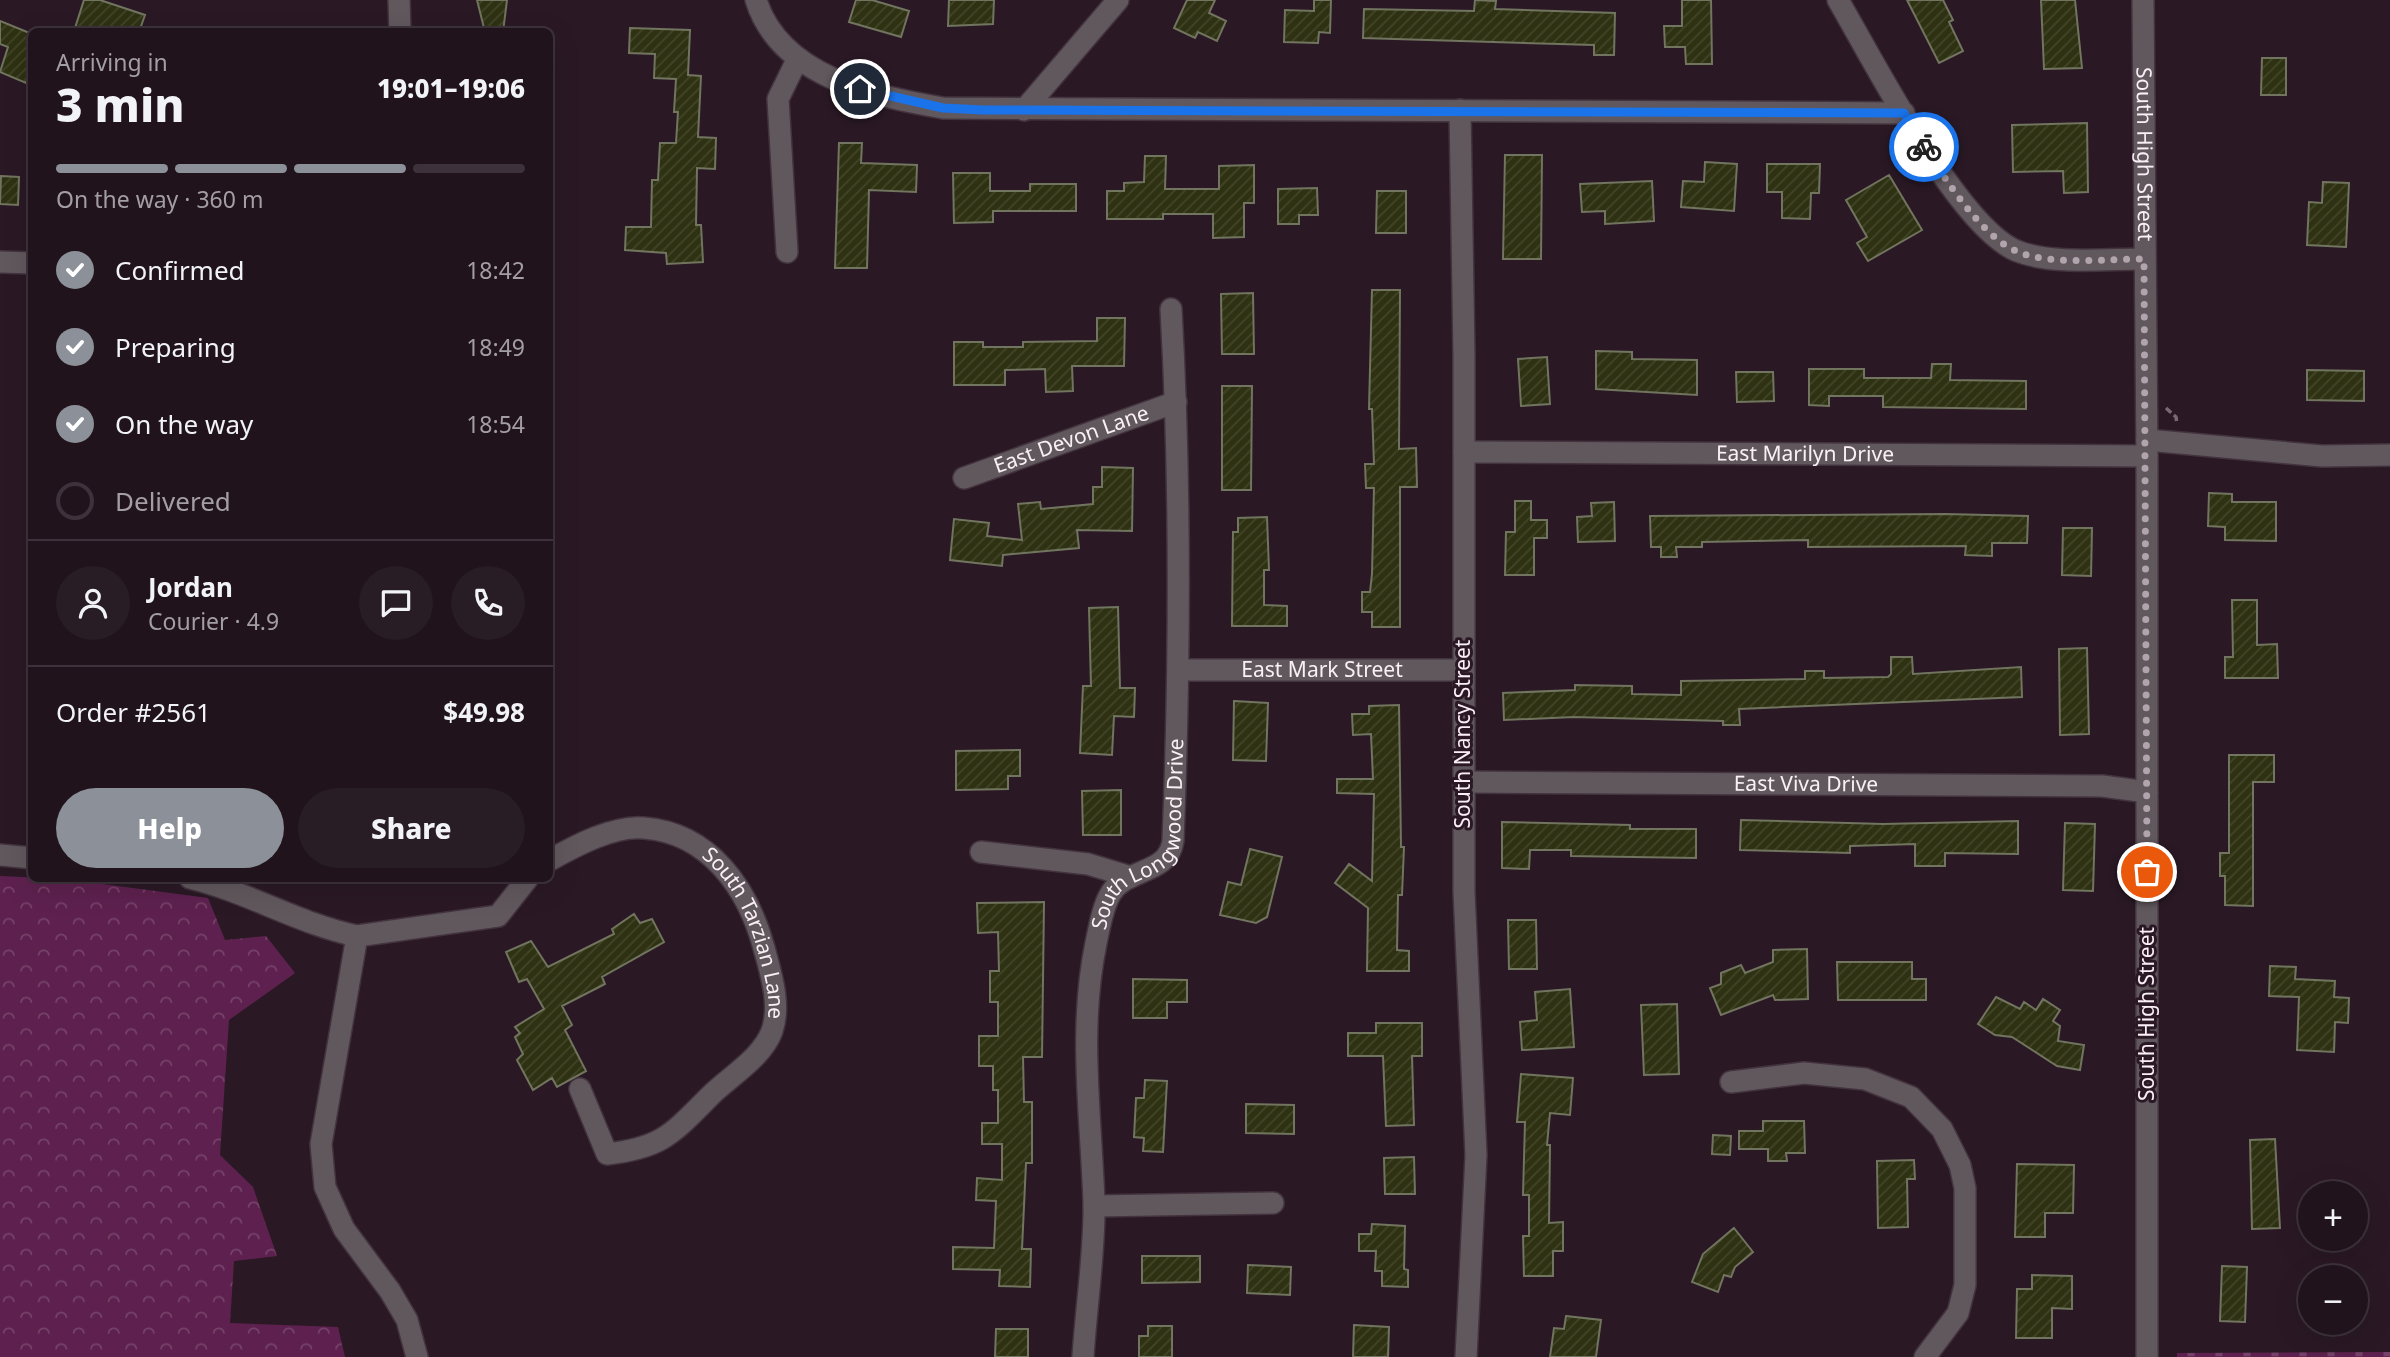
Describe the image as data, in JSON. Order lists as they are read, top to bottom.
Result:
{
  "streets": {
    "street": [
      "South High Street",
      "East Devon Lane",
      "East Marilyn Drive",
      "East Mark Street",
      "South Nancy Street",
      "East Viva Drive",
      "South Longwood Drive",
      "South Tarzian Lane"
    ]
  },
  "crossings": [
    ["South High Street", "East Marilyn Drive"],
    ["South High Street", "East Viva Drive"],
    ["East Devon Lane", "South Longwood Drive"],
    ["East Marilyn Drive", "South Nancy Street"],
    ["East Mark Street", "South Nancy Street"],
    ["East Mark Street", "South Longwood Drive"],
    ["South Nancy Street", "East Viva Drive"]
  ],
  "page": {
    "heading": ["3 min", "Arriving in", "19:01–19:06"],
    "panel": [
      "Jordan",
      "Courier · 4.9",
      "Order #2561",
      "$49.98"
    ],
    "bar": "On the way · 360 m",
    "list": [
      ["Confirmed", "18:42"],
      ["Preparing", "18:49"],
      ["On the way", "18:54"],
      "Delivered"
    ],
    "buttons": ["Help", "Share"],
    "map_buttons": ["+", "−"]
  }
}
